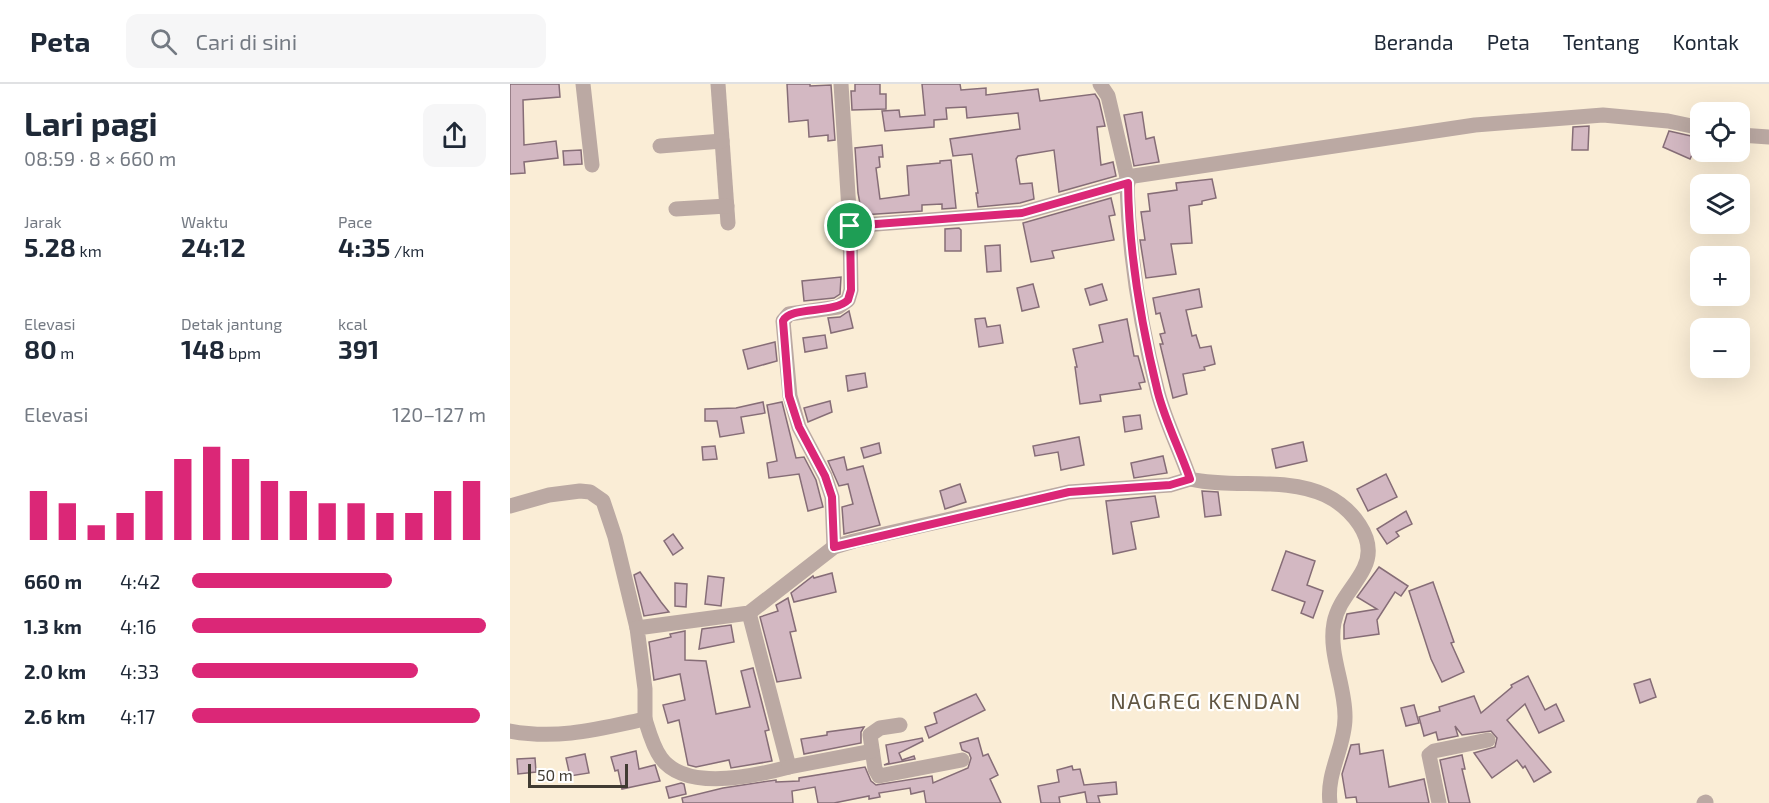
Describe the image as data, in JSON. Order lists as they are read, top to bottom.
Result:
{
  "districts": ["NAGREG KENDAN"],
  "scale_bar": "50 m",
  "page": {
    "header": "Peta",
    "search": "Cari di sini",
    "nav": [
      "Beranda",
      "Peta",
      "Tentang",
      "Kontak"
    ],
    "heading": ["Lari pagi", "08:59 · 8 × 660 m"],
    "map_buttons": ["+", "−"],
    "stats": [
      ["Jarak", "5.28 km"],
      ["Waktu", "24:12"],
      ["Pace", "4:35 /km"],
      ["Elevasi", "80 m"],
      ["Detak jantung", "148 bpm"],
      ["kcal", "391"]
    ],
    "chart": ["Elevasi", "120–127 m"],
    "list": [
      {
        "name": "660 m",
        "note": "4:42"
      },
      {
        "name": "1.3 km",
        "note": "4:16"
      },
      {
        "name": "2.0 km",
        "note": "4:33"
      },
      {
        "name": "2.6 km",
        "note": "4:17"
      }
    ],
    "scale": "50 m"
  }
}
